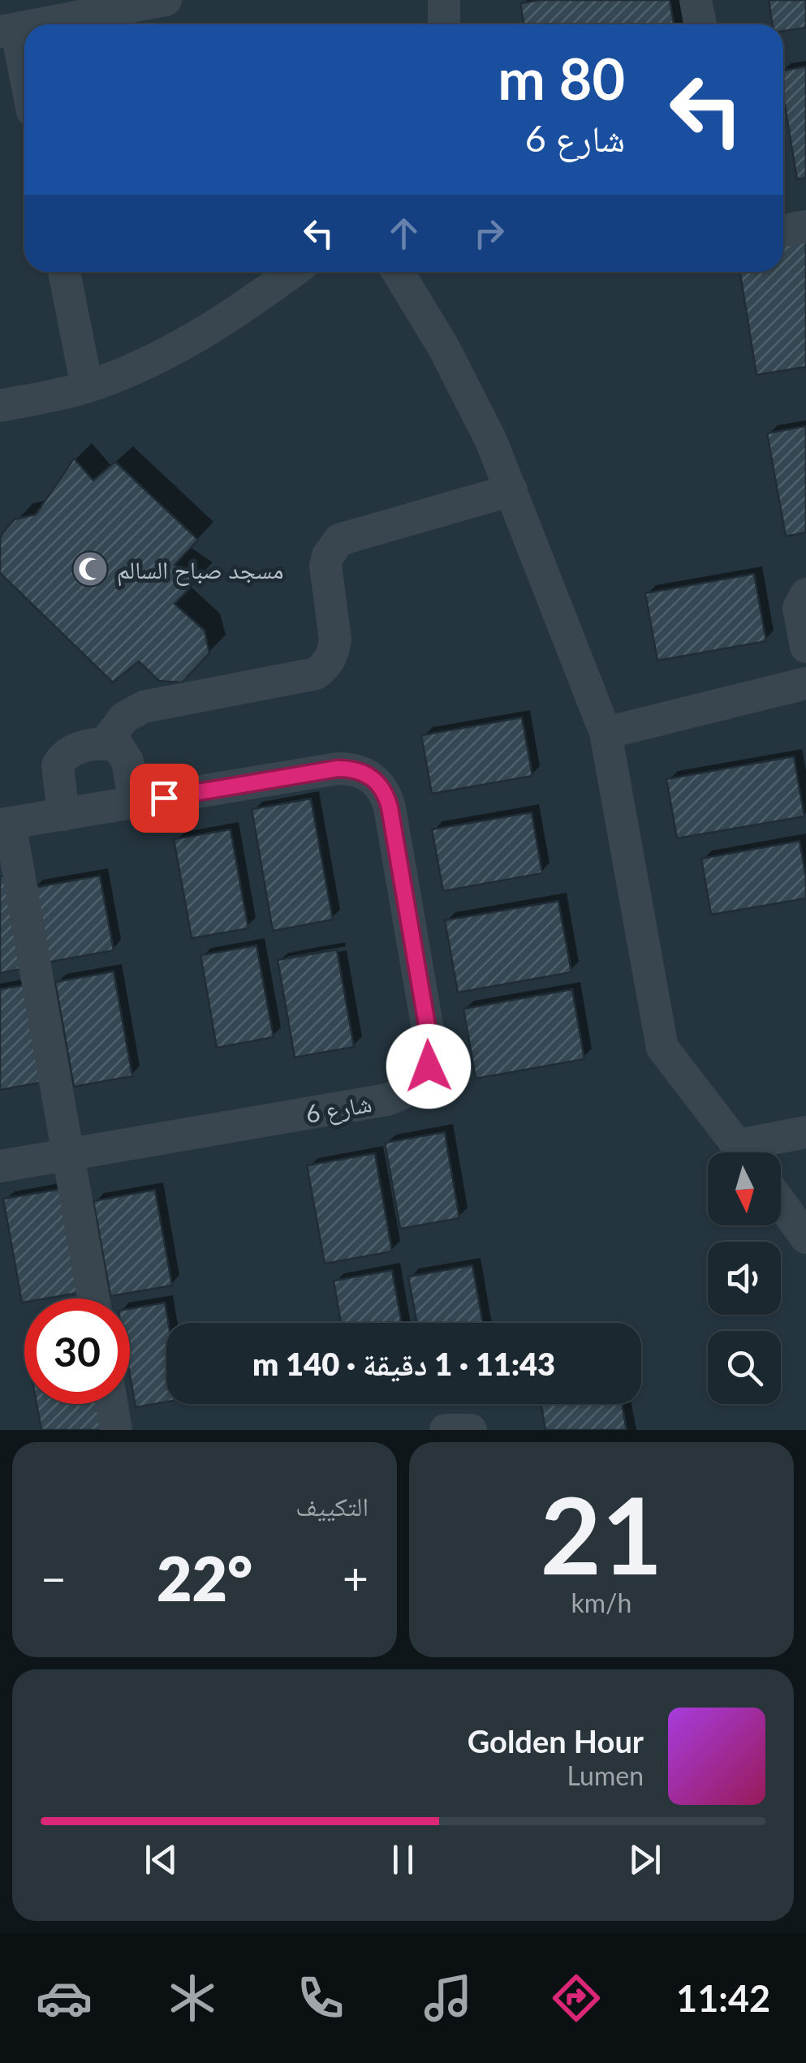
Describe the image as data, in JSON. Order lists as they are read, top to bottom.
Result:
{
  "streets": {
    "street": ["شارع 6"]
  },
  "places": {
    "mosque": ["مسجد صباح السالم"]
  },
  "north": "bottom",
  "page": {
    "turn": ["80 m", "شارع 6"],
    "limit": "30",
    "trip": "11:43 · 1 دقيقة · 140 m",
    "tile": [
      ["21", "km/h"],
      "التكييف"
    ],
    "heat": ["−", "22°", "+"],
    "song": ["Golden Hour", "Lumen"],
    "tabs": "11:42"
  }
}
